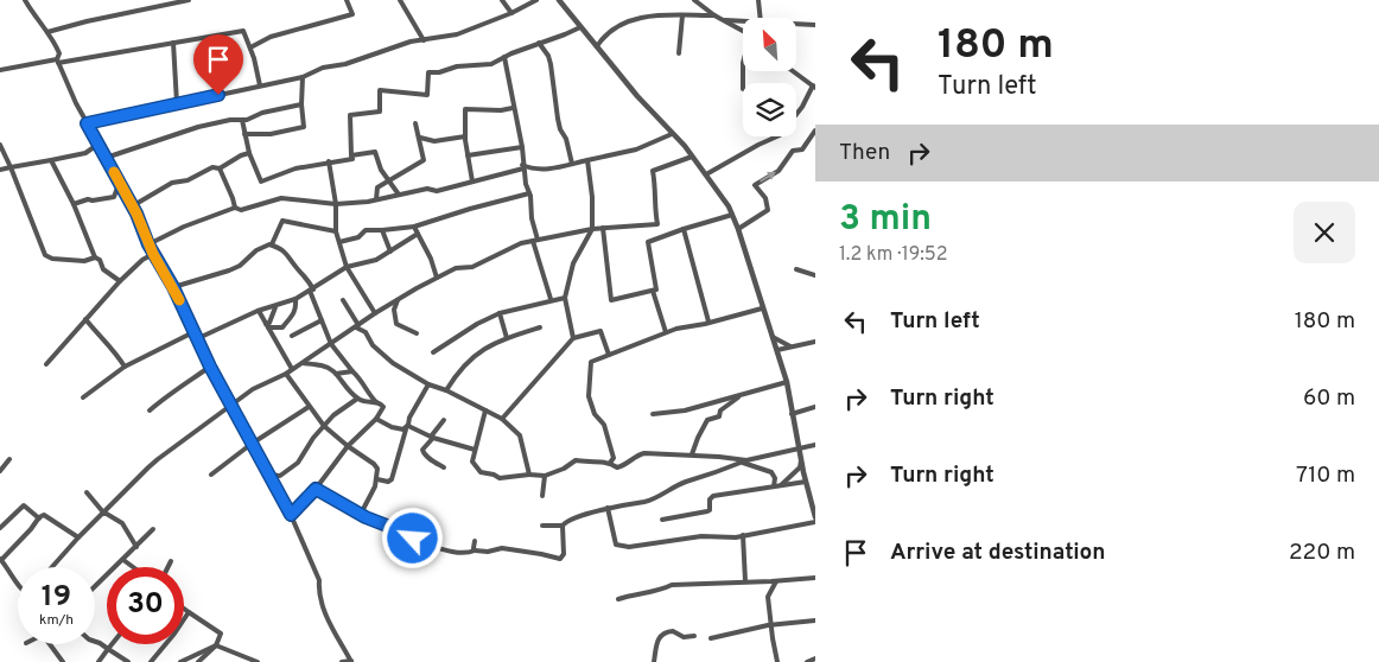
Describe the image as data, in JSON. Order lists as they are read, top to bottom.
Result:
{
  "north": "top left",
  "page": {
    "turn": ["180 m", "Turn left"],
    "then": "Then",
    "heading": ["3 min", "1.2 km · 19:52"],
    "list": [
      {
        "name": "Turn left",
        "value": "180 m"
      },
      {
        "name": "Turn right",
        "value": "60 m"
      },
      {
        "name": "Turn right",
        "value": "710 m"
      },
      {
        "name": "Arrive at destination",
        "value": "220 m"
      }
    ],
    "speed": "19 km/h",
    "limit": "30"
  }
}
